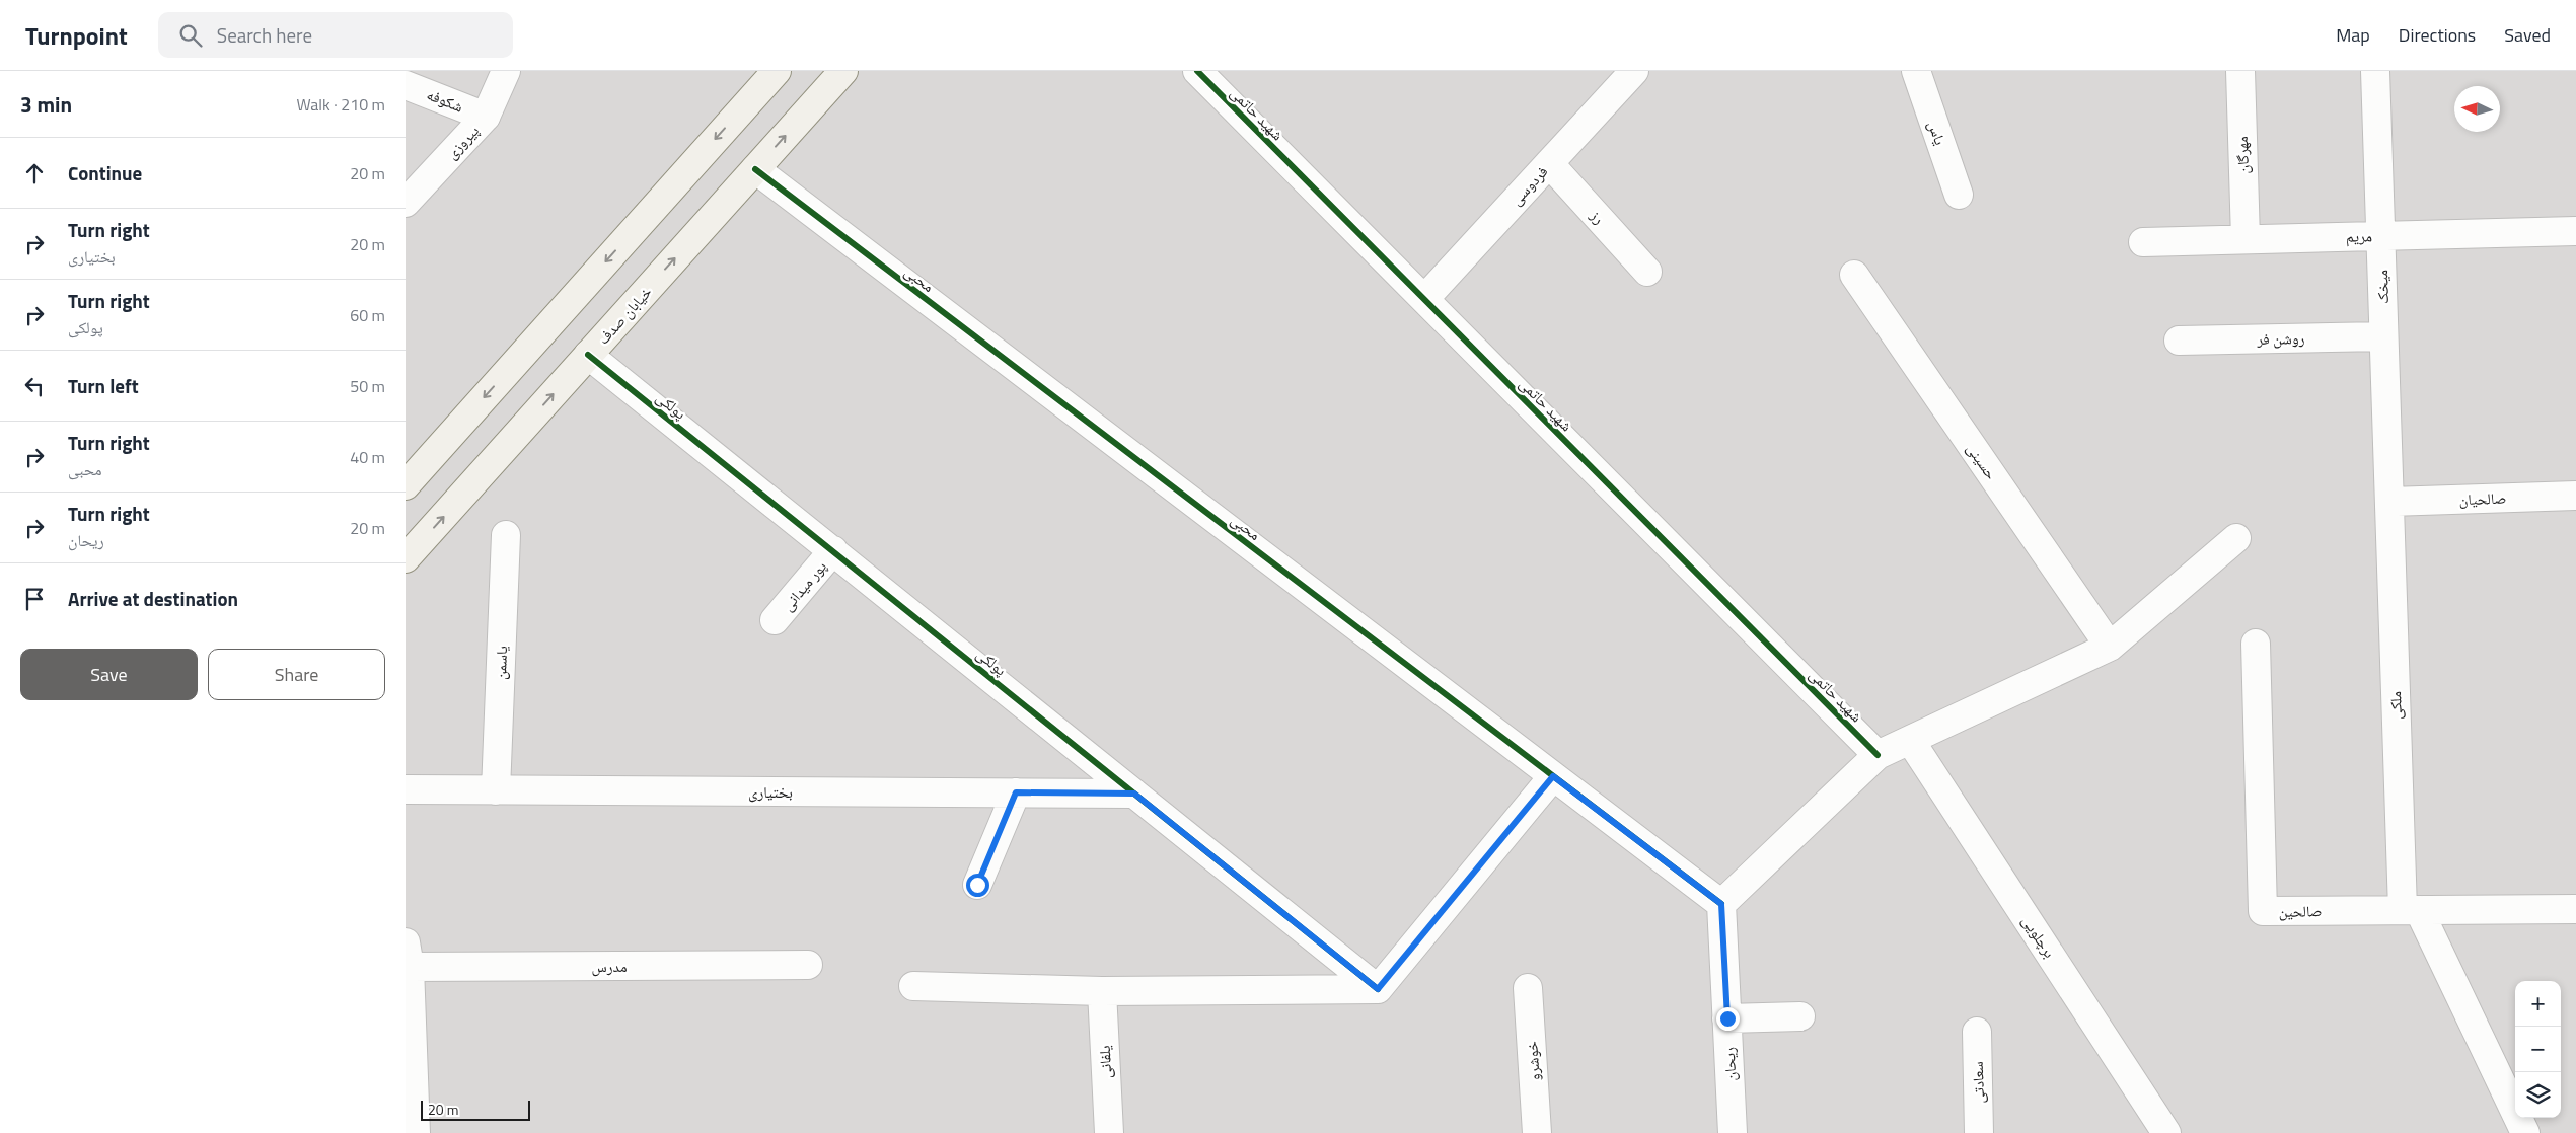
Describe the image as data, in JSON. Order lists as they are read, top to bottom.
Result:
{
  "streets": {
    "main road": ["خیابان صدف"],
    "street": [
      "شکوفه",
      "شهید حاتمی",
      "یاس",
      "پیروزی",
      "مهرگان",
      "فردوسی",
      "رز",
      "مریم",
      "محبی",
      "میخک",
      "روشن فر",
      "پولکی",
      "حسینی",
      "صالحیان",
      "پور میدانی",
      "یاسمن",
      "ملکی",
      "بختیاری",
      "صالحین",
      "برچلویی",
      "مدرس",
      "خوشرو",
      "یلفانی",
      "ریحان",
      "سعادتی"
    ]
  },
  "crossings": [
    ["شکوفه", "پیروزی"],
    ["شهید حاتمی", "فردوسی"],
    ["مهرگان", "مریم"],
    ["فردوسی", "رز"],
    ["مریم", "میخک"],
    ["محبی", "خیابان صدف"],
    ["محبی", "ریحان"],
    ["میخک", "روشن فر"],
    ["میخک", "صالحیان"],
    ["میخک", "ملکی"],
    ["خیابان صدف", "پولکی"],
    ["پولکی", "پور میدانی"],
    ["پولکی", "بختیاری"],
    ["صالحیان", "ملکی"],
    ["یاسمن", "بختیاری"],
    ["ملکی", "صالحین"]
  ],
  "scale_bar": "20 m",
  "north": "left",
  "page": {
    "header": "Turnpoint",
    "search": "Search here",
    "nav": ["Map", "Directions", "Saved"],
    "heading": ["3 min", "Walk · 210 m"],
    "list": [
      ["Continue", "20 m"],
      ["Turn right", "بختیاری", "20 m"],
      ["Turn right", "پولکی", "60 m"],
      ["Turn left", "50 m"],
      ["Turn right", "محبی", "40 m"],
      ["Turn right", "ریحان", "20 m"],
      "Arrive at destination"
    ],
    "buttons": ["Save", "Share"],
    "map_buttons": ["+", "−"],
    "scale": "20 m"
  }
}
